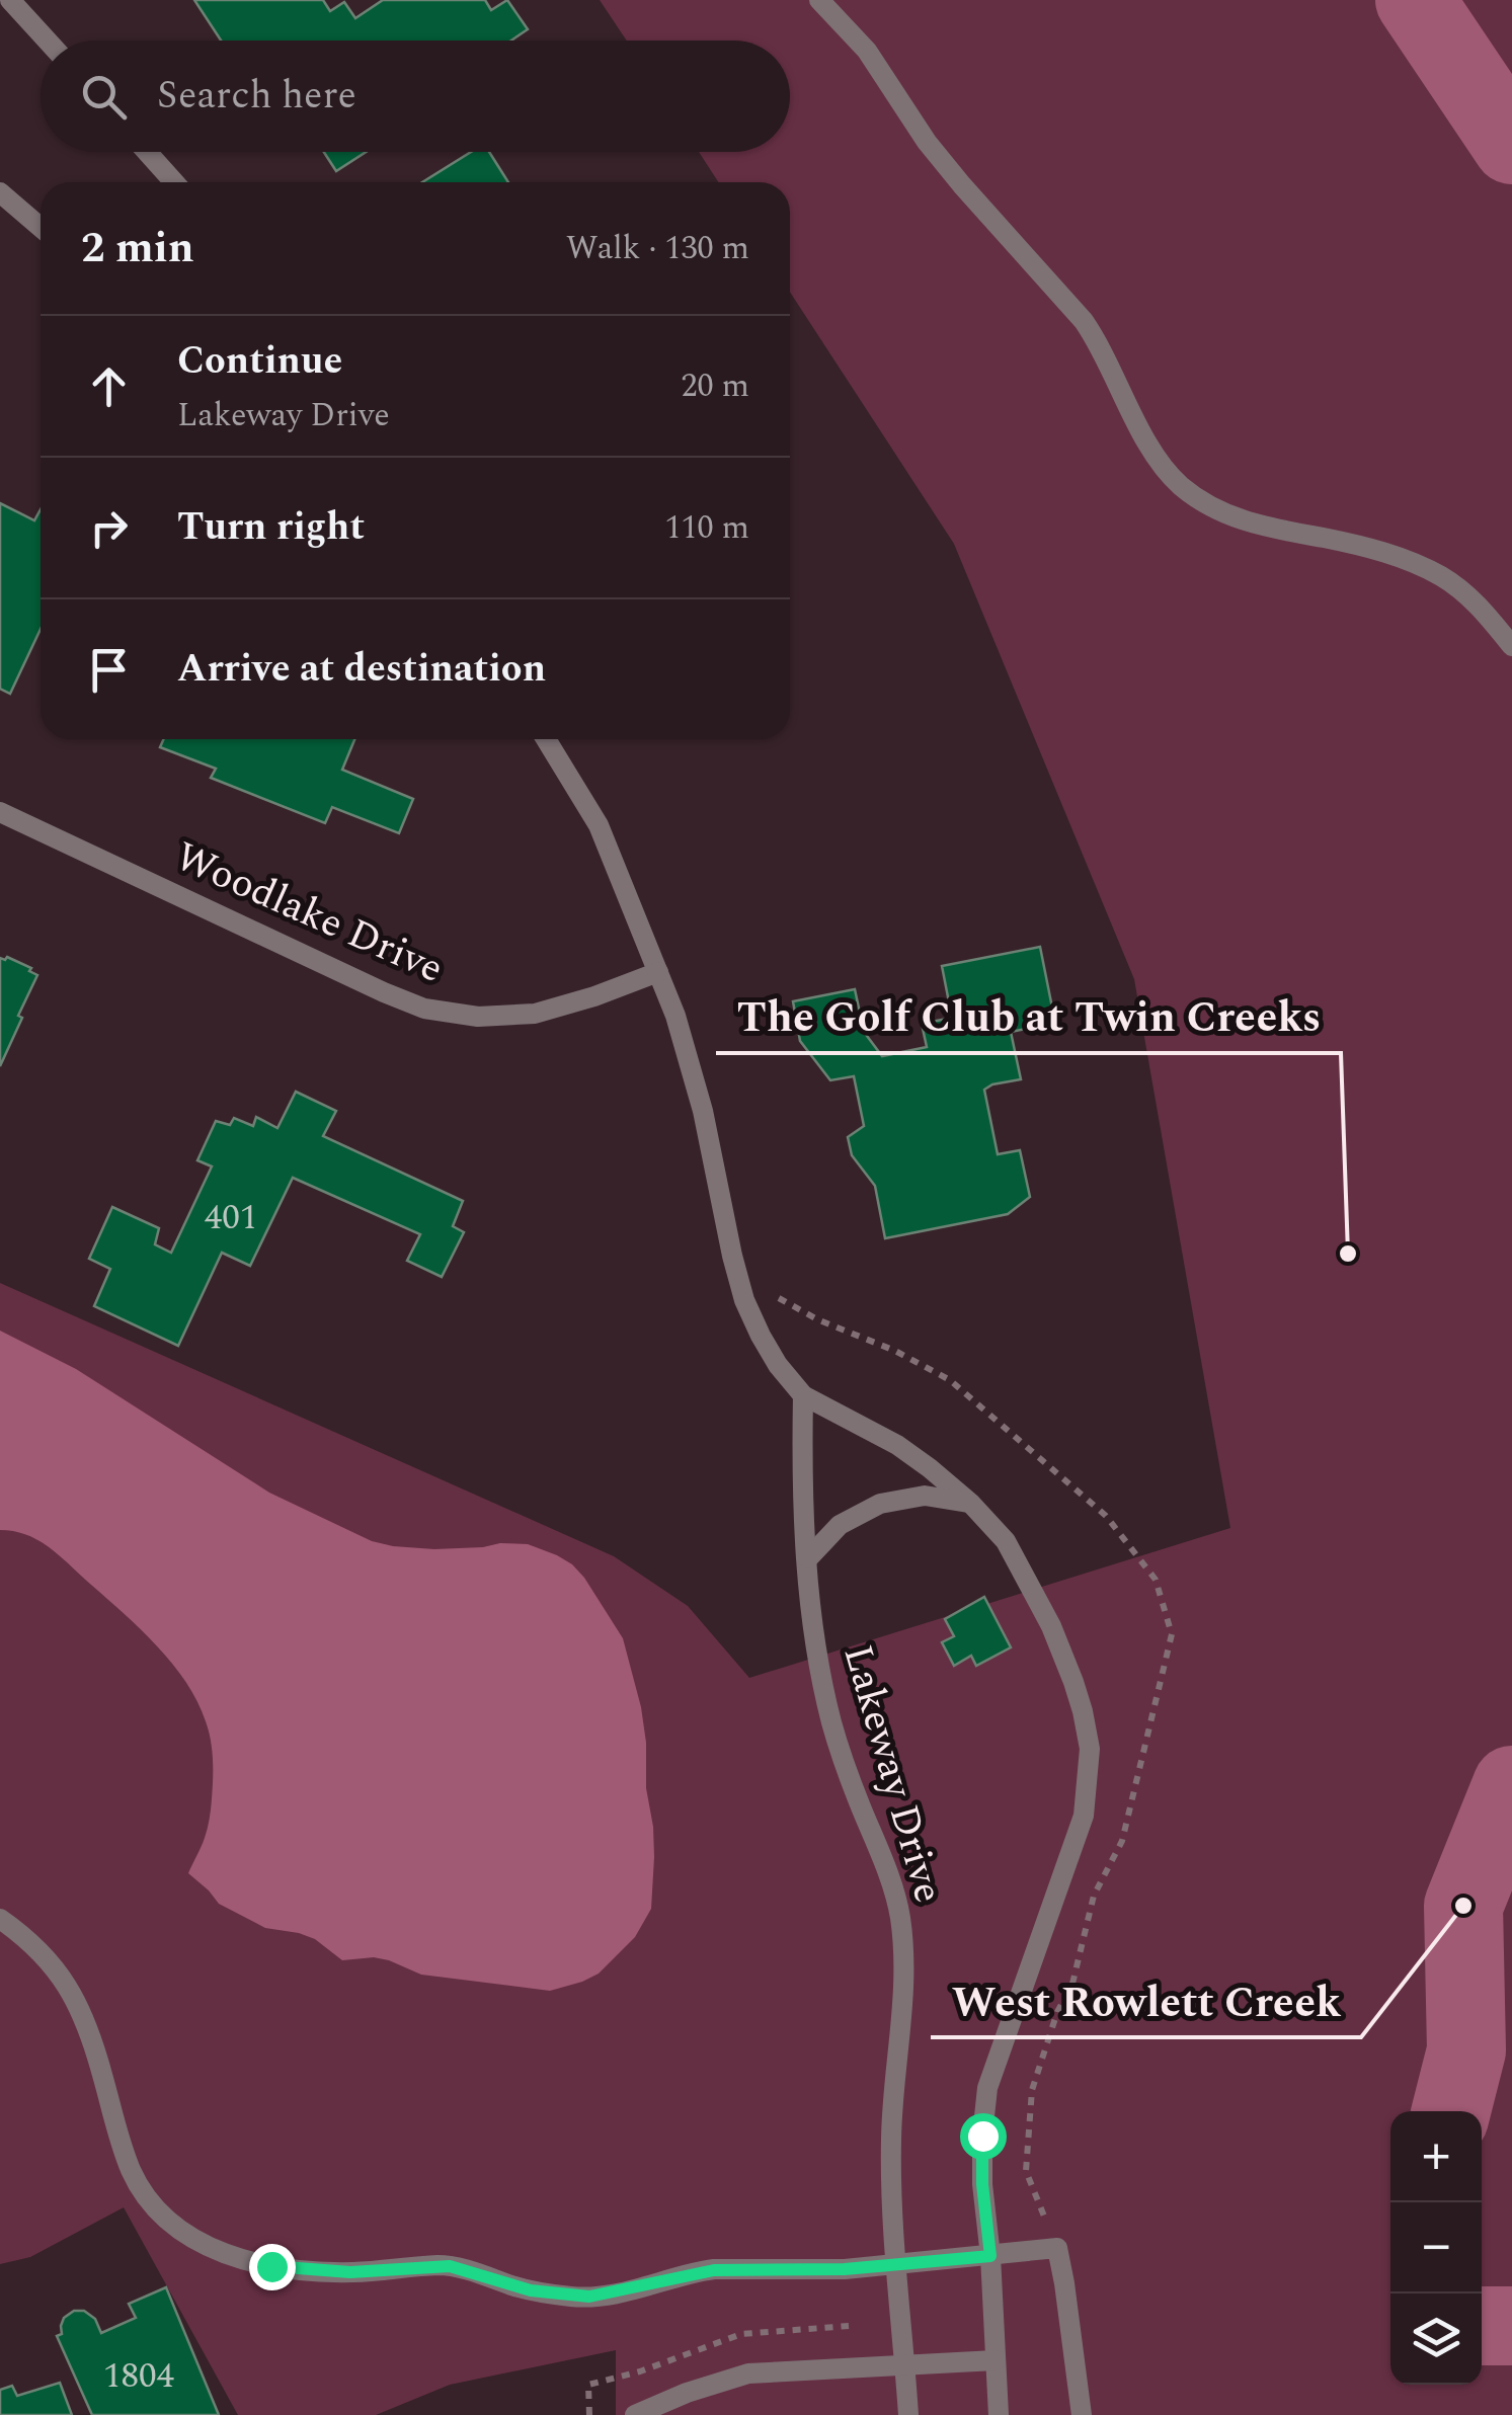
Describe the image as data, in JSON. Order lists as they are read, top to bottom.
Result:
{
  "streets": {
    "street": ["Woodlake Drive", "Lakeway Drive"]
  },
  "places": ["The Golf Club at Twin Creeks", "West Rowlett Creek"],
  "house_numbers": ["401", "1804"],
  "page": {
    "search": "Search here",
    "heading": ["2 min", "Walk · 130 m"],
    "list": [
      ["Continue", "Lakeway Drive", "20 m"],
      ["Turn right", "110 m"],
      "Arrive at destination"
    ],
    "map_buttons": ["+", "−"]
  }
}
